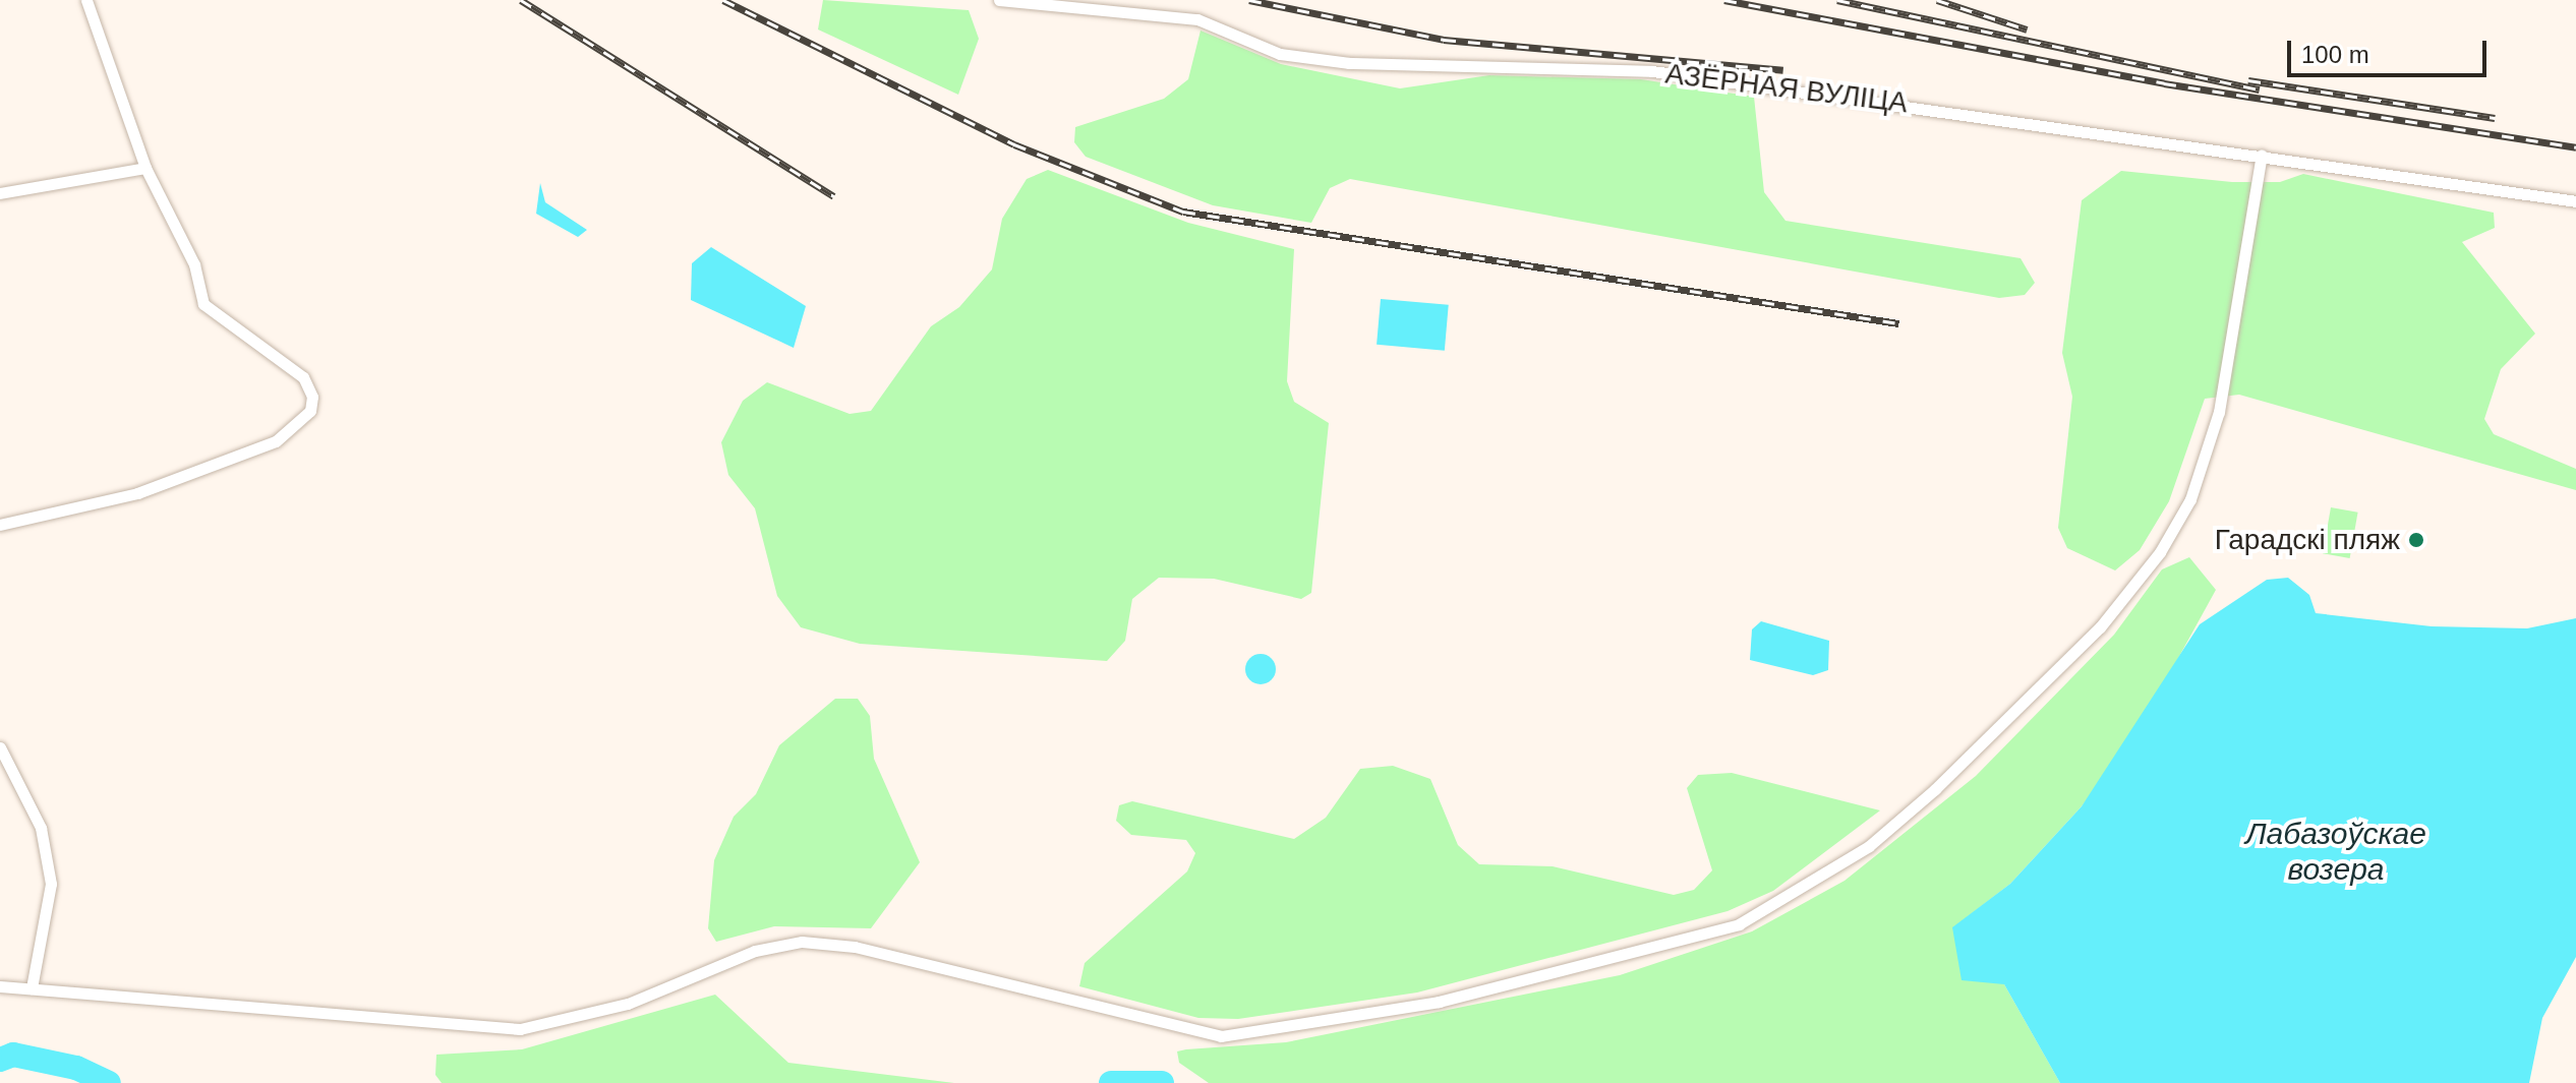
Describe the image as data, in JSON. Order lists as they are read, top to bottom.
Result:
{
  "streets": {
    "street": ["АЗЁРНАЯ ВУЛІЦА"]
  },
  "water": ["Лабазоўскае возера"],
  "places": ["Гарадскі пляж"],
  "scale_bar": "100 m"
}
